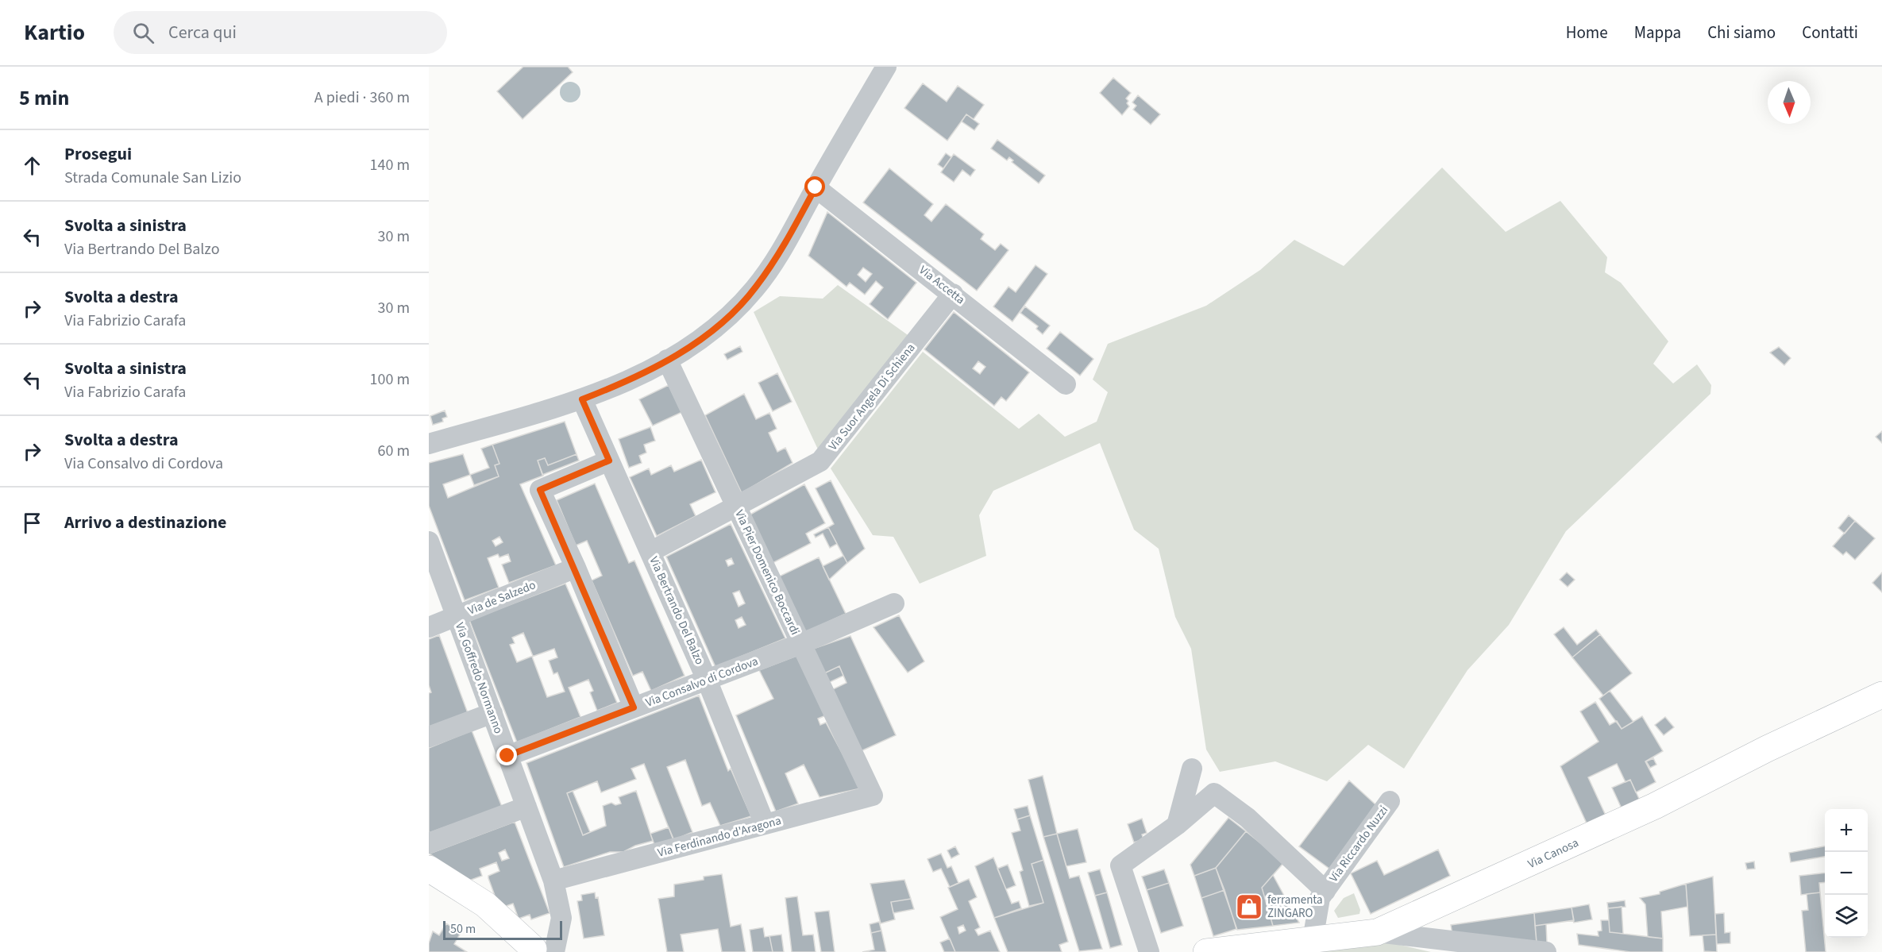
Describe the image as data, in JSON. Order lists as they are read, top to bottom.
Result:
{
  "streets": {
    "main road": ["Via Canosa"],
    "street": [
      "Via Accetta",
      "Via Suor Angela Di Schiena",
      "Via Pier Domenico Boccardi",
      "Via de Salzedo",
      "Via Bertrando Del Balzo",
      "Via Goffredo Normanno",
      "Via Consalvo di Cordova",
      "Via Ferdinando d'Aragona",
      "Via Riccardo Nuzzi"
    ]
  },
  "crossings": [
    ["Via Accetta", "Via Suor Angela Di Schiena"],
    ["Via Suor Angela Di Schiena", "Via Pier Domenico Boccardi"],
    ["Via Suor Angela Di Schiena", "Via Bertrando Del Balzo"],
    ["Via Pier Domenico Boccardi", "Via Consalvo di Cordova"],
    ["Via Pier Domenico Boccardi", "Via Ferdinando d'Aragona"],
    ["Via de Salzedo", "Via Goffredo Normanno"],
    ["Via Bertrando Del Balzo", "Via Consalvo di Cordova"],
    ["Via Bertrando Del Balzo", "Via Ferdinando d'Aragona"],
    ["Via Goffredo Normanno", "Via Consalvo di Cordova"],
    ["Via Goffredo Normanno", "Via Ferdinando d'Aragona"],
    ["Via Riccardo Nuzzi", "Via Canosa"]
  ],
  "places": {
    "shop": ["ferramenta ZINGARO"]
  },
  "scale_bar": "50 m",
  "north": "bottom",
  "page": {
    "header": "Kartio",
    "search": "Cerca qui",
    "nav": [
      "Home",
      "Mappa",
      "Chi siamo",
      "Contatti"
    ],
    "heading": ["5 min", "A piedi · 360 m"],
    "list": [
      ["Prosegui", "Strada Comunale San Lizio", "140 m"],
      ["Svolta a sinistra", "Via Bertrando Del Balzo", "30 m"],
      ["Svolta a destra", "Via Fabrizio Carafa", "30 m"],
      ["Svolta a sinistra", "Via Fabrizio Carafa", "100 m"],
      ["Svolta a destra", "Via Consalvo di Cordova", "60 m"],
      "Arrivo a destinazione"
    ],
    "map_buttons": ["+", "−"],
    "scale": "50 m"
  }
}
